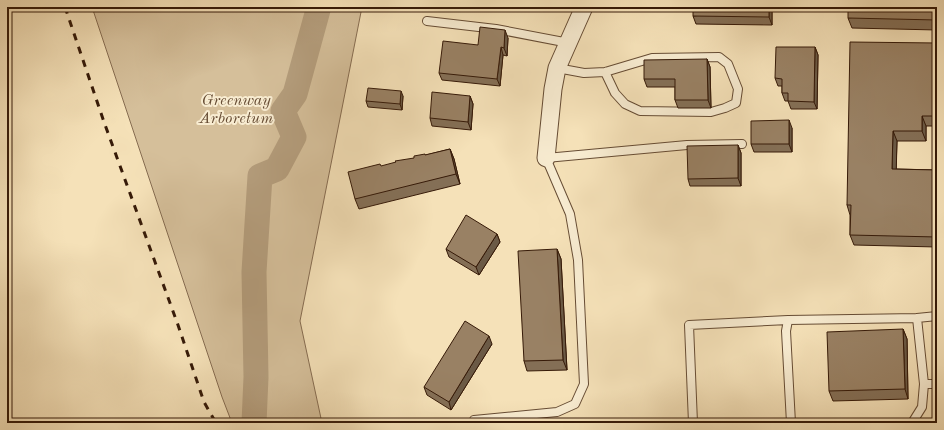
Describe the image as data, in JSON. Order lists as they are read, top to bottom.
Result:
{
  "parks": ["Greenway Arboretum"]
}
